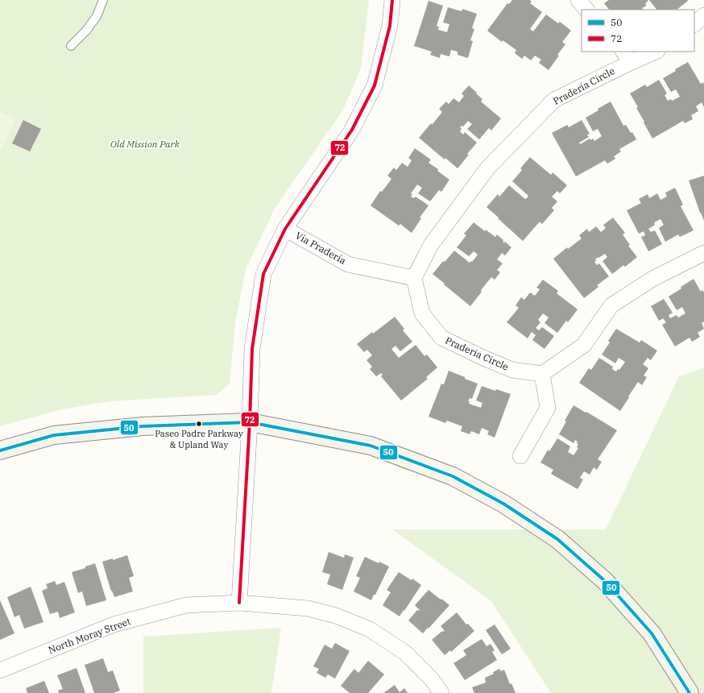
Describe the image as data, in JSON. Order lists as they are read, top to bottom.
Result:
{
  "streets": {
    "street": ["Praderia Circle", "Via Praderia", "North Moray Street"]
  },
  "crossings": [
    ["Praderia Circle", "Via Praderia"]
  ],
  "parks": ["Old Mission Park"],
  "places": ["Paseo Padre Parkway & Upland Way"],
  "lines": ["transit line 72", "transit line 50"],
  "legend": ["50", "72"]
}
